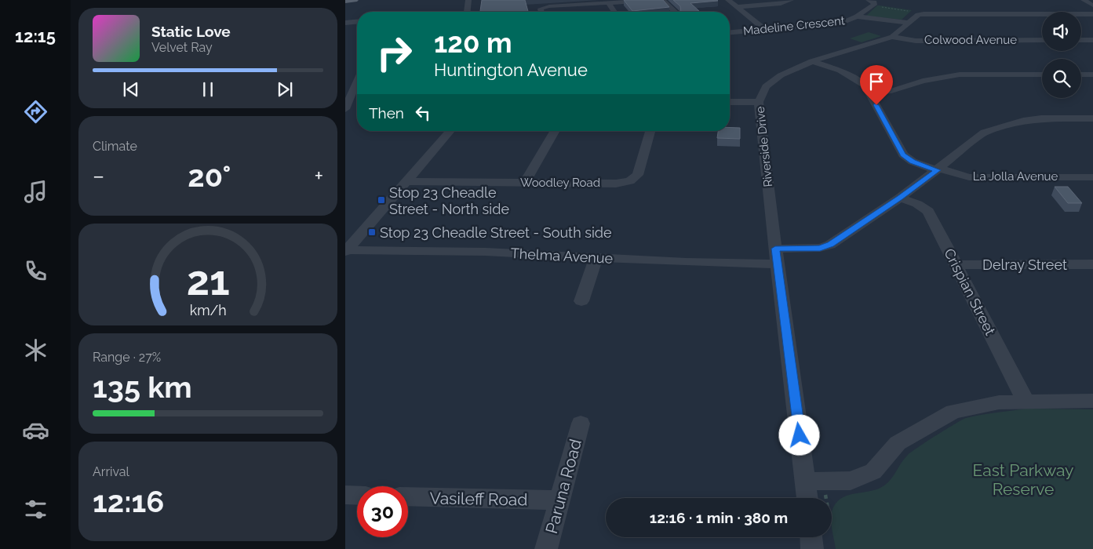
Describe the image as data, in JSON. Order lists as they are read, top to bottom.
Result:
{
  "streets": {
    "street": [
      "Madeline Crescent",
      "Colwood Avenue",
      "Riverside Drive",
      "La Jolla Avenue",
      "Woodley Road",
      "Thelma Avenue",
      "Delray Street",
      "Crispian Street",
      "Paruna Road",
      "Vasileff Road"
    ]
  },
  "crossings": [
    ["Colwood Avenue", "Riverside Drive"],
    ["Riverside Drive", "Thelma Avenue"],
    ["Delray Street", "Crispian Street"],
    ["Paruna Road", "Vasileff Road"]
  ],
  "parks": ["East Parkway Reserve"],
  "places": {
    "transit": ["Stop 23 Cheadle Street - North side", "Stop 23 Cheadle Street - South side"]
  },
  "page": {
    "tabs": "12:15",
    "turn": ["120 m", "Huntington Avenue"],
    "song": ["Static Love", "Velvet Ray"],
    "then": "Then",
    "tile": [
      "Climate",
      ["Range · 27%", "135 km"],
      ["Arrival", "12:16"]
    ],
    "heat": ["−", "20°", "+"],
    "limit": "30",
    "trip": "12:16 · 1 min · 380 m",
    "gauge": ["21", "km/h"]
  }
}
